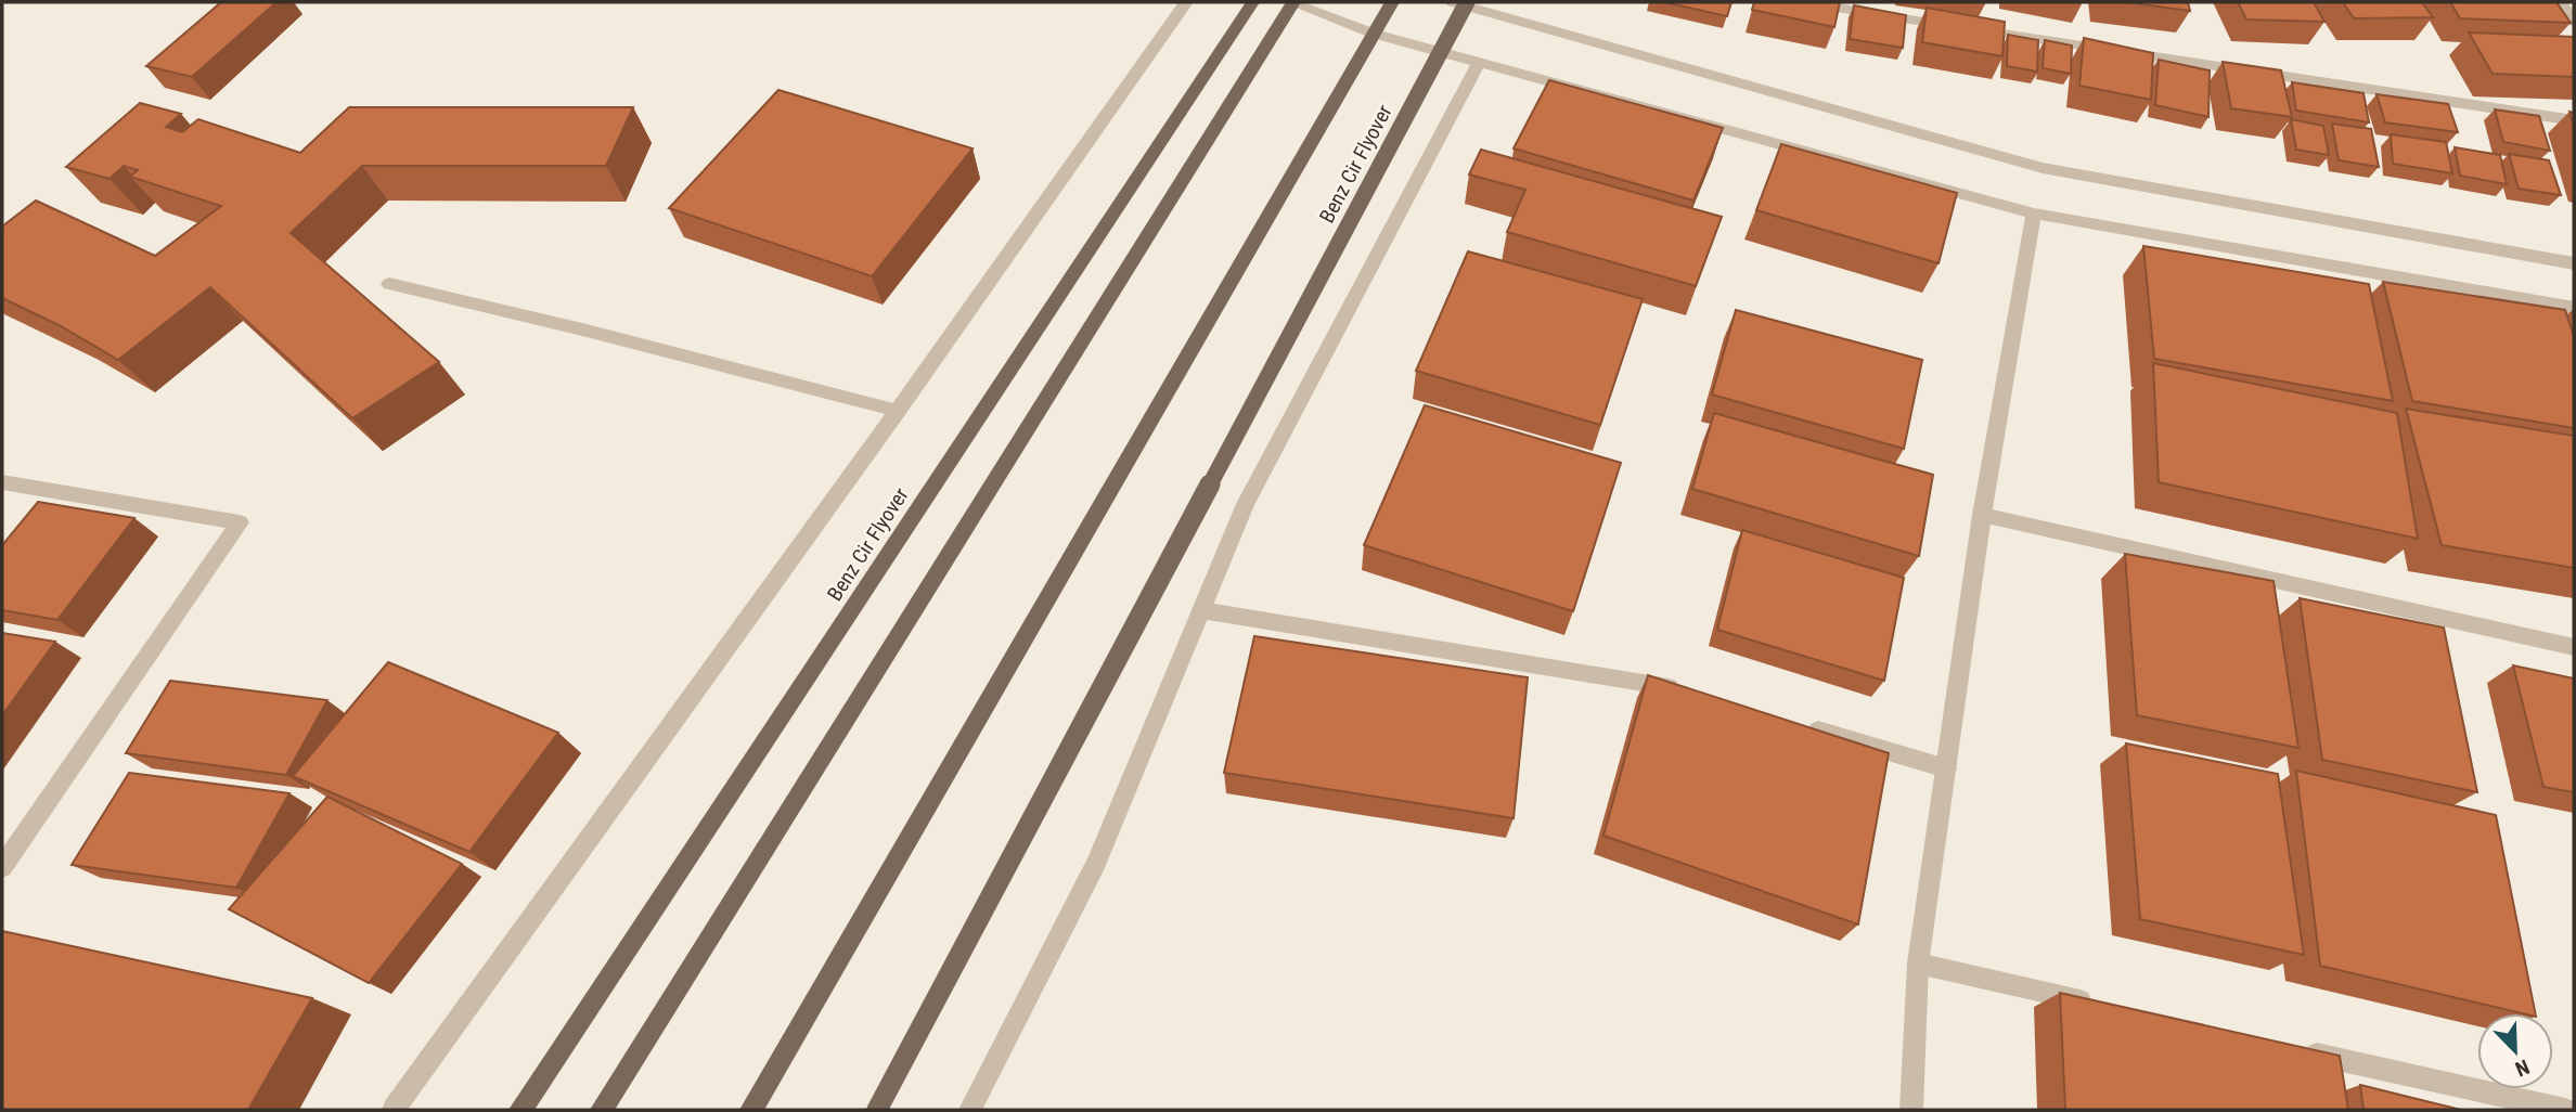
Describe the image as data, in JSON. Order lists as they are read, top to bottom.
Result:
{
  "streets": {
    "main road": ["Benz Cir Flyover"]
  },
  "north": "bottom right"
}
